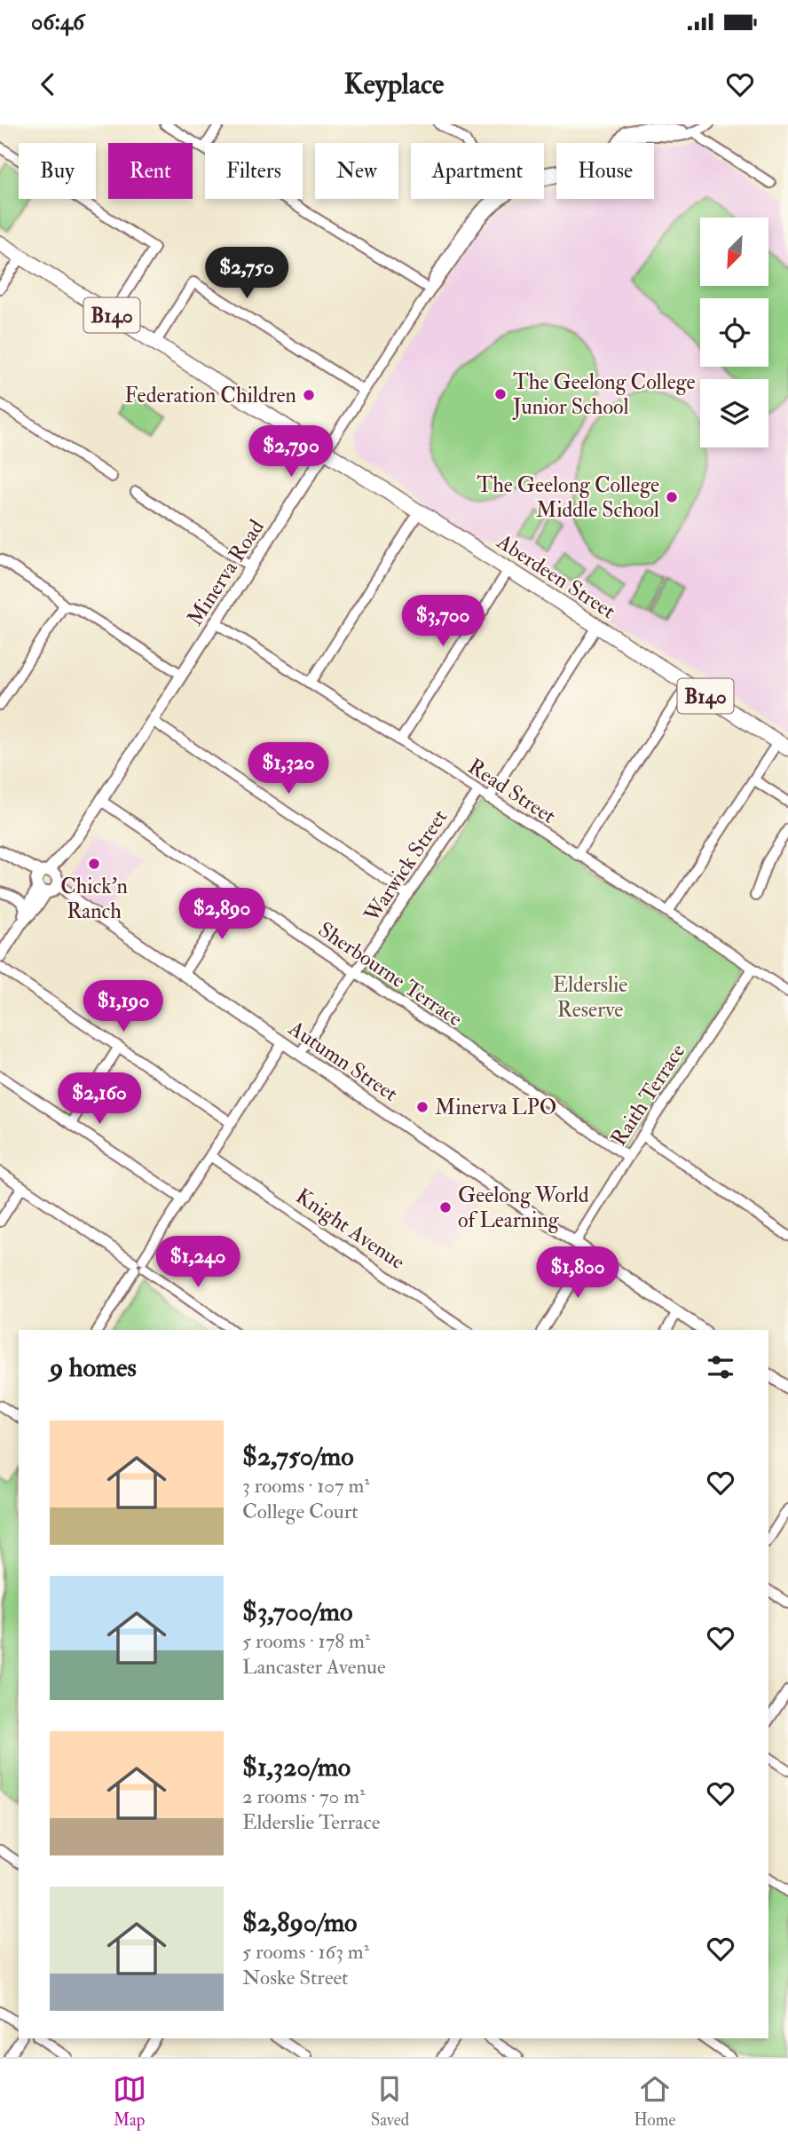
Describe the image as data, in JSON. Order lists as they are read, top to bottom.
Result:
{
  "streets": {
    "main road": ["B140", "Aberdeen Street"],
    "street": [
      "Minerva Road",
      "Read Street",
      "Warwick Street",
      "Sherbourne Terrace",
      "Autumn Street",
      "Raith Terrace",
      "Knight Avenue"
    ]
  },
  "crossings": [
    ["Minerva Road", "Aberdeen Street"],
    ["Minerva Road", "Read Street"],
    ["Minerva Road", "Sherbourne Terrace"],
    ["Minerva Road", "Autumn Street"],
    ["Read Street", "Warwick Street"],
    ["Read Street", "Raith Terrace"],
    ["Warwick Street", "Sherbourne Terrace"],
    ["Warwick Street", "Autumn Street"],
    ["Sherbourne Terrace", "Raith Terrace"],
    ["Autumn Street", "Raith Terrace"]
  ],
  "parks": ["Elderslie Reserve"],
  "places": [
    "The Geelong College Junior School",
    "Federation Children",
    "The Geelong College Middle School",
    "Chick'n Ranch",
    "Minerva LPO",
    "Geelong World of Learning"
  ],
  "north": "bottom left",
  "page": {
    "status": "06:46",
    "header": "Keyplace",
    "chip": [
      "Buy",
      "Rent",
      "Filters",
      "New",
      "Apartment",
      "House"
    ],
    "price": [
      "$2,750",
      "$2,790",
      "$3,700",
      "$1,320",
      "$2,890",
      "$1,190",
      "$2,160",
      "$1,240",
      "$1,800"
    ],
    "heading": "9 homes",
    "list": [
      {
        "name": "$2,750/mo",
        "note": "3 rooms · 107 m² · College Court"
      },
      {
        "name": "$3,700/mo",
        "note": "5 rooms · 178 m² · Lancaster Avenue"
      },
      {
        "name": "$1,320/mo",
        "note": "2 rooms · 70 m² · Elderslie Terrace"
      },
      {
        "name": "$2,890/mo",
        "note": "5 rooms · 163 m² · Noske Street"
      }
    ],
    "tabs": ["Map", "Saved", "Home"]
  }
}
